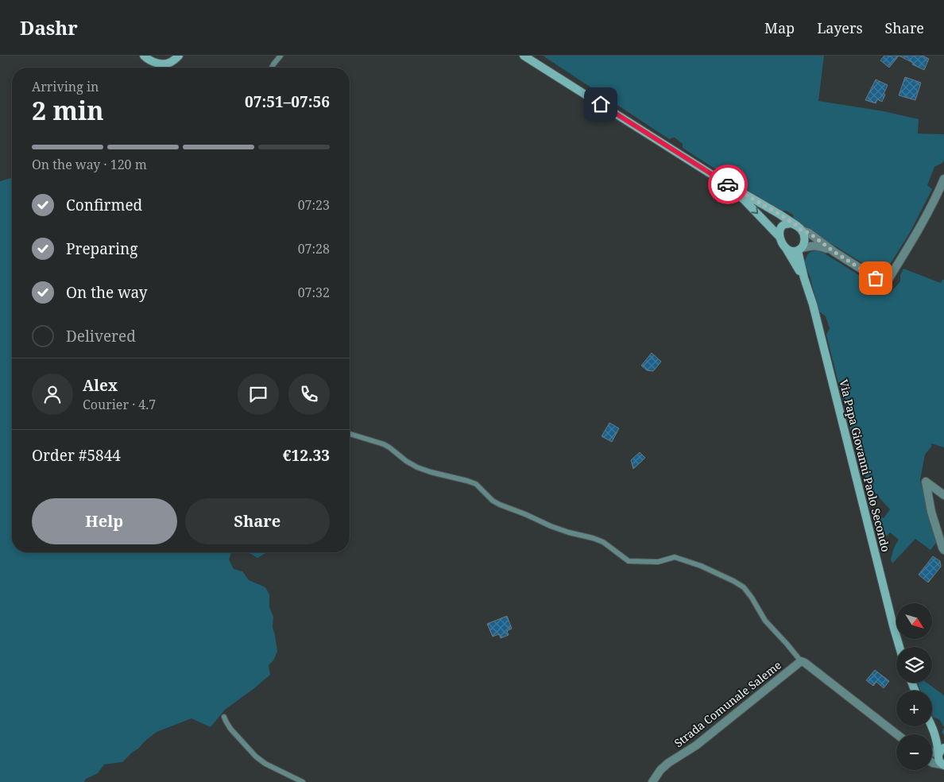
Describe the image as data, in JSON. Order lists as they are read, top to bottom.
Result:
{
  "streets": {
    "main road": ["Via Papa Giovanni Paolo Secondo"],
    "street": ["Strada Comunale Saleme"]
  },
  "north": "bottom right",
  "page": {
    "header": "Dashr",
    "nav": ["Map", "Layers", "Share"],
    "heading": ["2 min", "Arriving in", "07:51–07:56"],
    "panel": [
      "Alex",
      "Courier · 4.7",
      "Order #5844",
      "€12.33"
    ],
    "bar": "On the way · 120 m",
    "list": [
      ["Confirmed", "07:23"],
      ["Preparing", "07:28"],
      ["On the way", "07:32"],
      "Delivered"
    ],
    "buttons": ["Help", "Share"],
    "map_buttons": ["+", "−"]
  }
}
